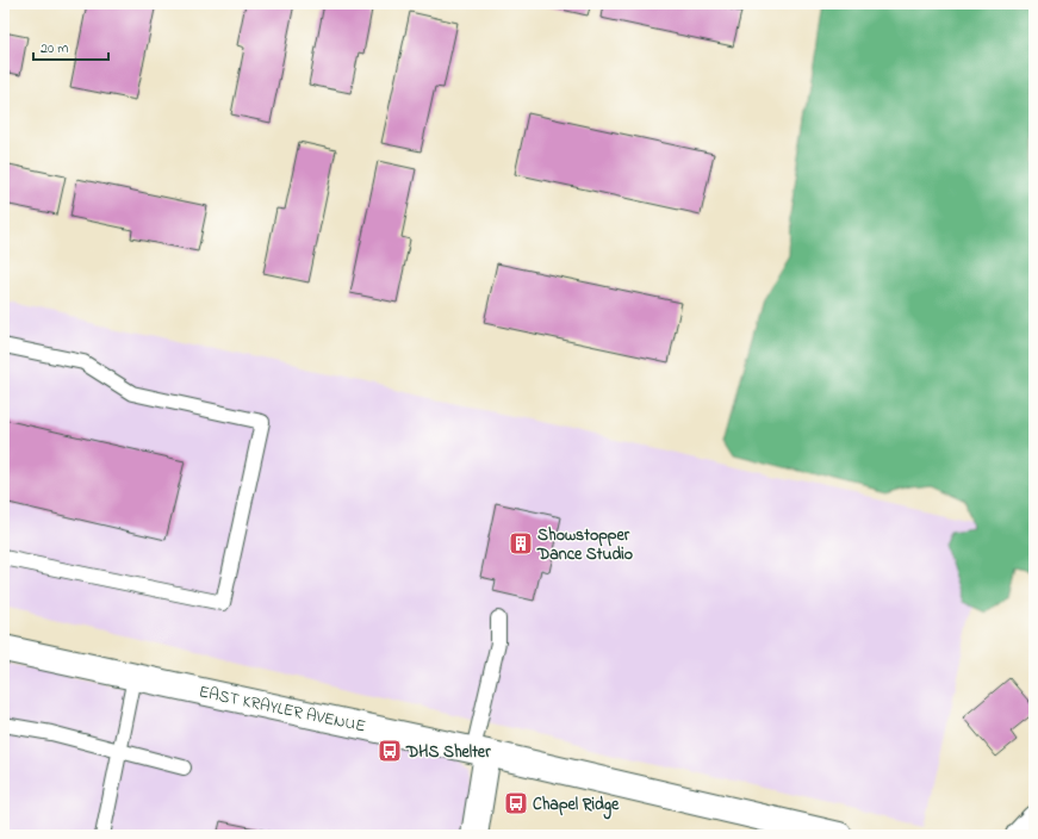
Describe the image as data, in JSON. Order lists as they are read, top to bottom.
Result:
{
  "streets": {
    "street": ["EAST KRAYLER AVENUE"]
  },
  "places": {
    "building": ["Showstopper Dance Studio"],
    "bus stop": ["DHS Shelter", "Chapel Ridge"]
  },
  "scale_bar": "20 m"
}
